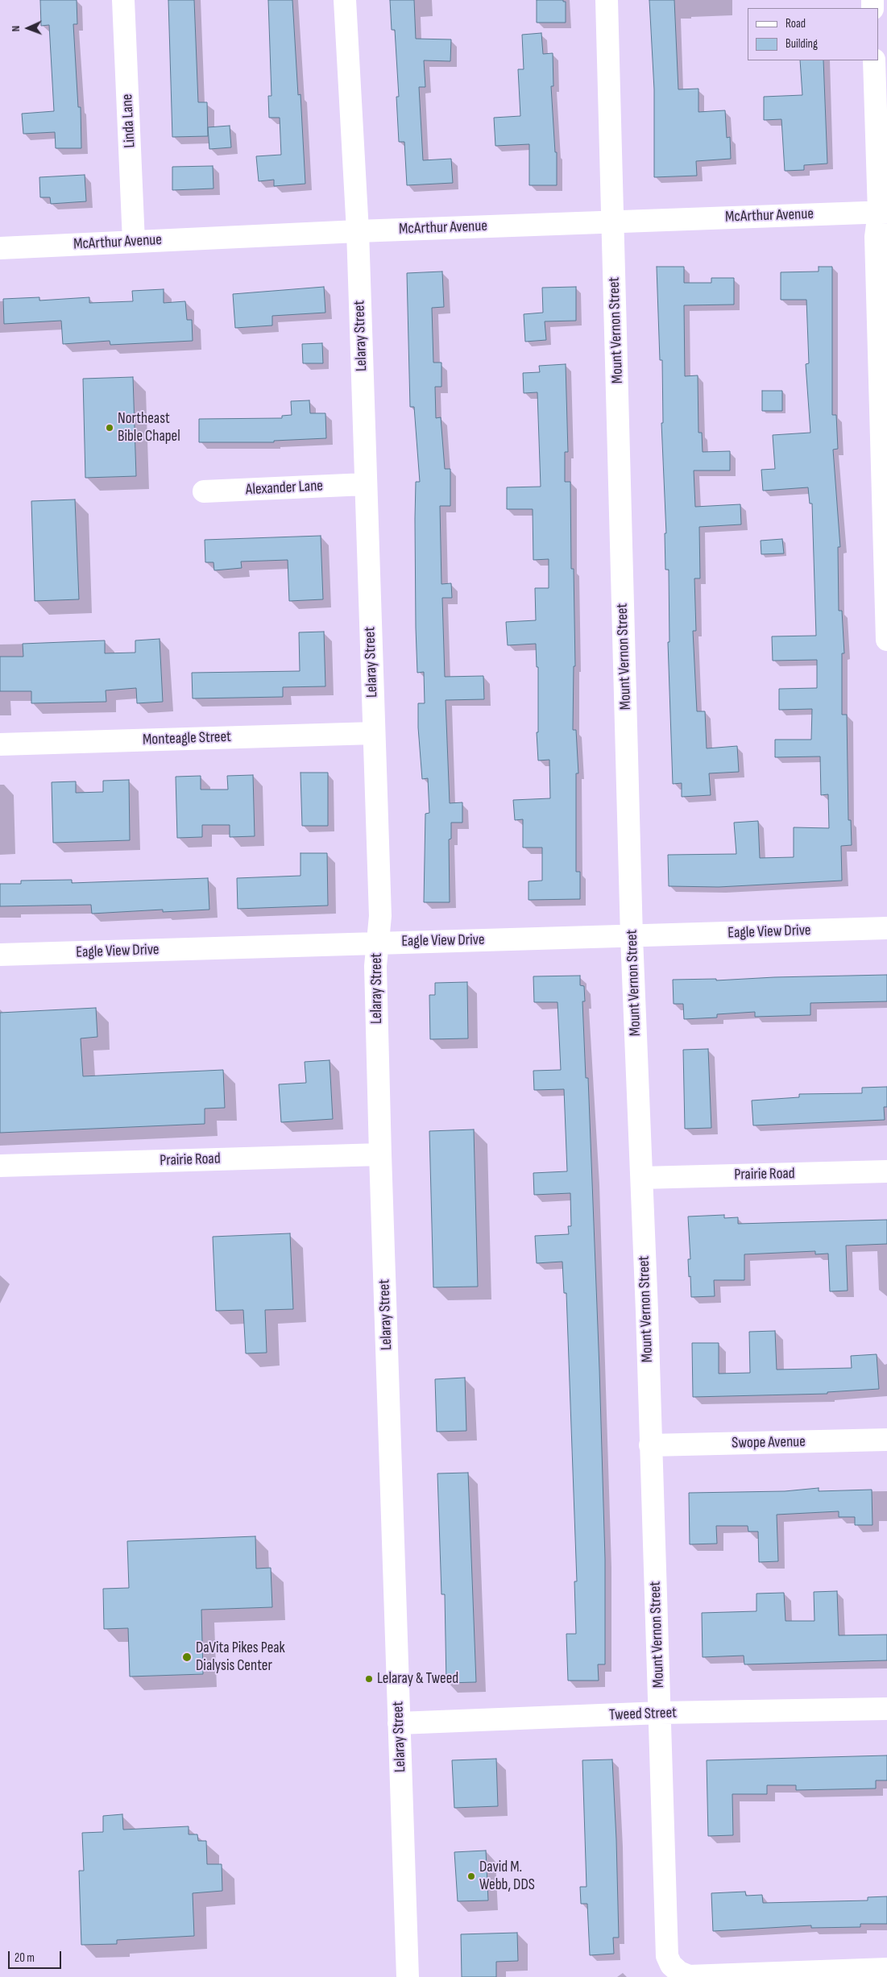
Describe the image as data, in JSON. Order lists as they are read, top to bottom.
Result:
{
  "streets": {
    "street": [
      "Linda Lane",
      "McArthur Avenue",
      "Mount Vernon Street",
      "Lelaray Street",
      "Alexander Lane",
      "Monteagle Street",
      "Eagle View Drive",
      "Prairie Road",
      "Swope Avenue",
      "Tweed Street"
    ]
  },
  "crossings": [
    ["Linda Lane", "McArthur Avenue"],
    ["McArthur Avenue", "Mount Vernon Street"],
    ["McArthur Avenue", "Lelaray Street"],
    ["Mount Vernon Street", "Eagle View Drive"],
    ["Mount Vernon Street", "Prairie Road"],
    ["Mount Vernon Street", "Swope Avenue"],
    ["Mount Vernon Street", "Tweed Street"],
    ["Lelaray Street", "Alexander Lane"],
    ["Lelaray Street", "Monteagle Street"],
    ["Lelaray Street", "Eagle View Drive"],
    ["Lelaray Street", "Prairie Road"],
    ["Lelaray Street", "Tweed Street"]
  ],
  "places": [
    "Northeast Bible Chapel",
    "DaVita Pikes Peak Dialysis Center",
    "Lelaray & Tweed",
    "David M. Webb, DDS"
  ],
  "legend": ["Road", "Building"],
  "scale_bar": "20 m",
  "north": "left"
}
